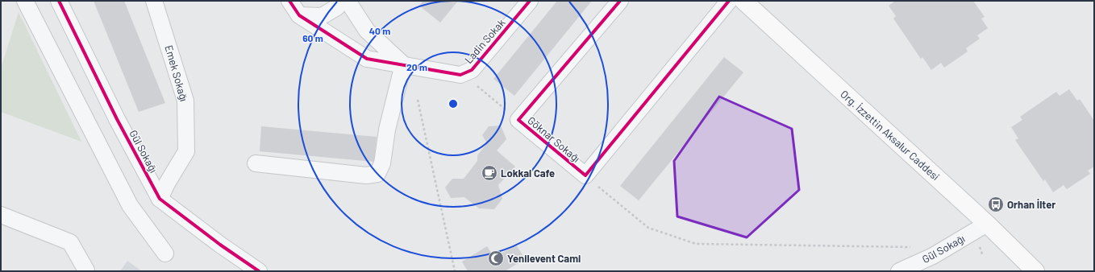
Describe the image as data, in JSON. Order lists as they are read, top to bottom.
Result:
{
  "streets": {
    "main road": ["Org. İzzettin Aksalur Caddesi"],
    "street": [
      "Ladin Sokak",
      "Emek Sokağı",
      "Göknar Sokağı",
      "Gül Sokağı"
    ]
  },
  "crossings": [
    ["Emek Sokağı", "Gül Sokağı"],
    ["Org. İzzettin Aksalur Caddesi", "Gül Sokağı"]
  ],
  "places": {
    "cafe": ["Lokkal Cafe"],
    "bus stop": ["Orhan İlter"],
    "mosque": ["Yenilevent Cami"]
  },
  "rings": ["40 m", "60 m", "20 m"]
}
